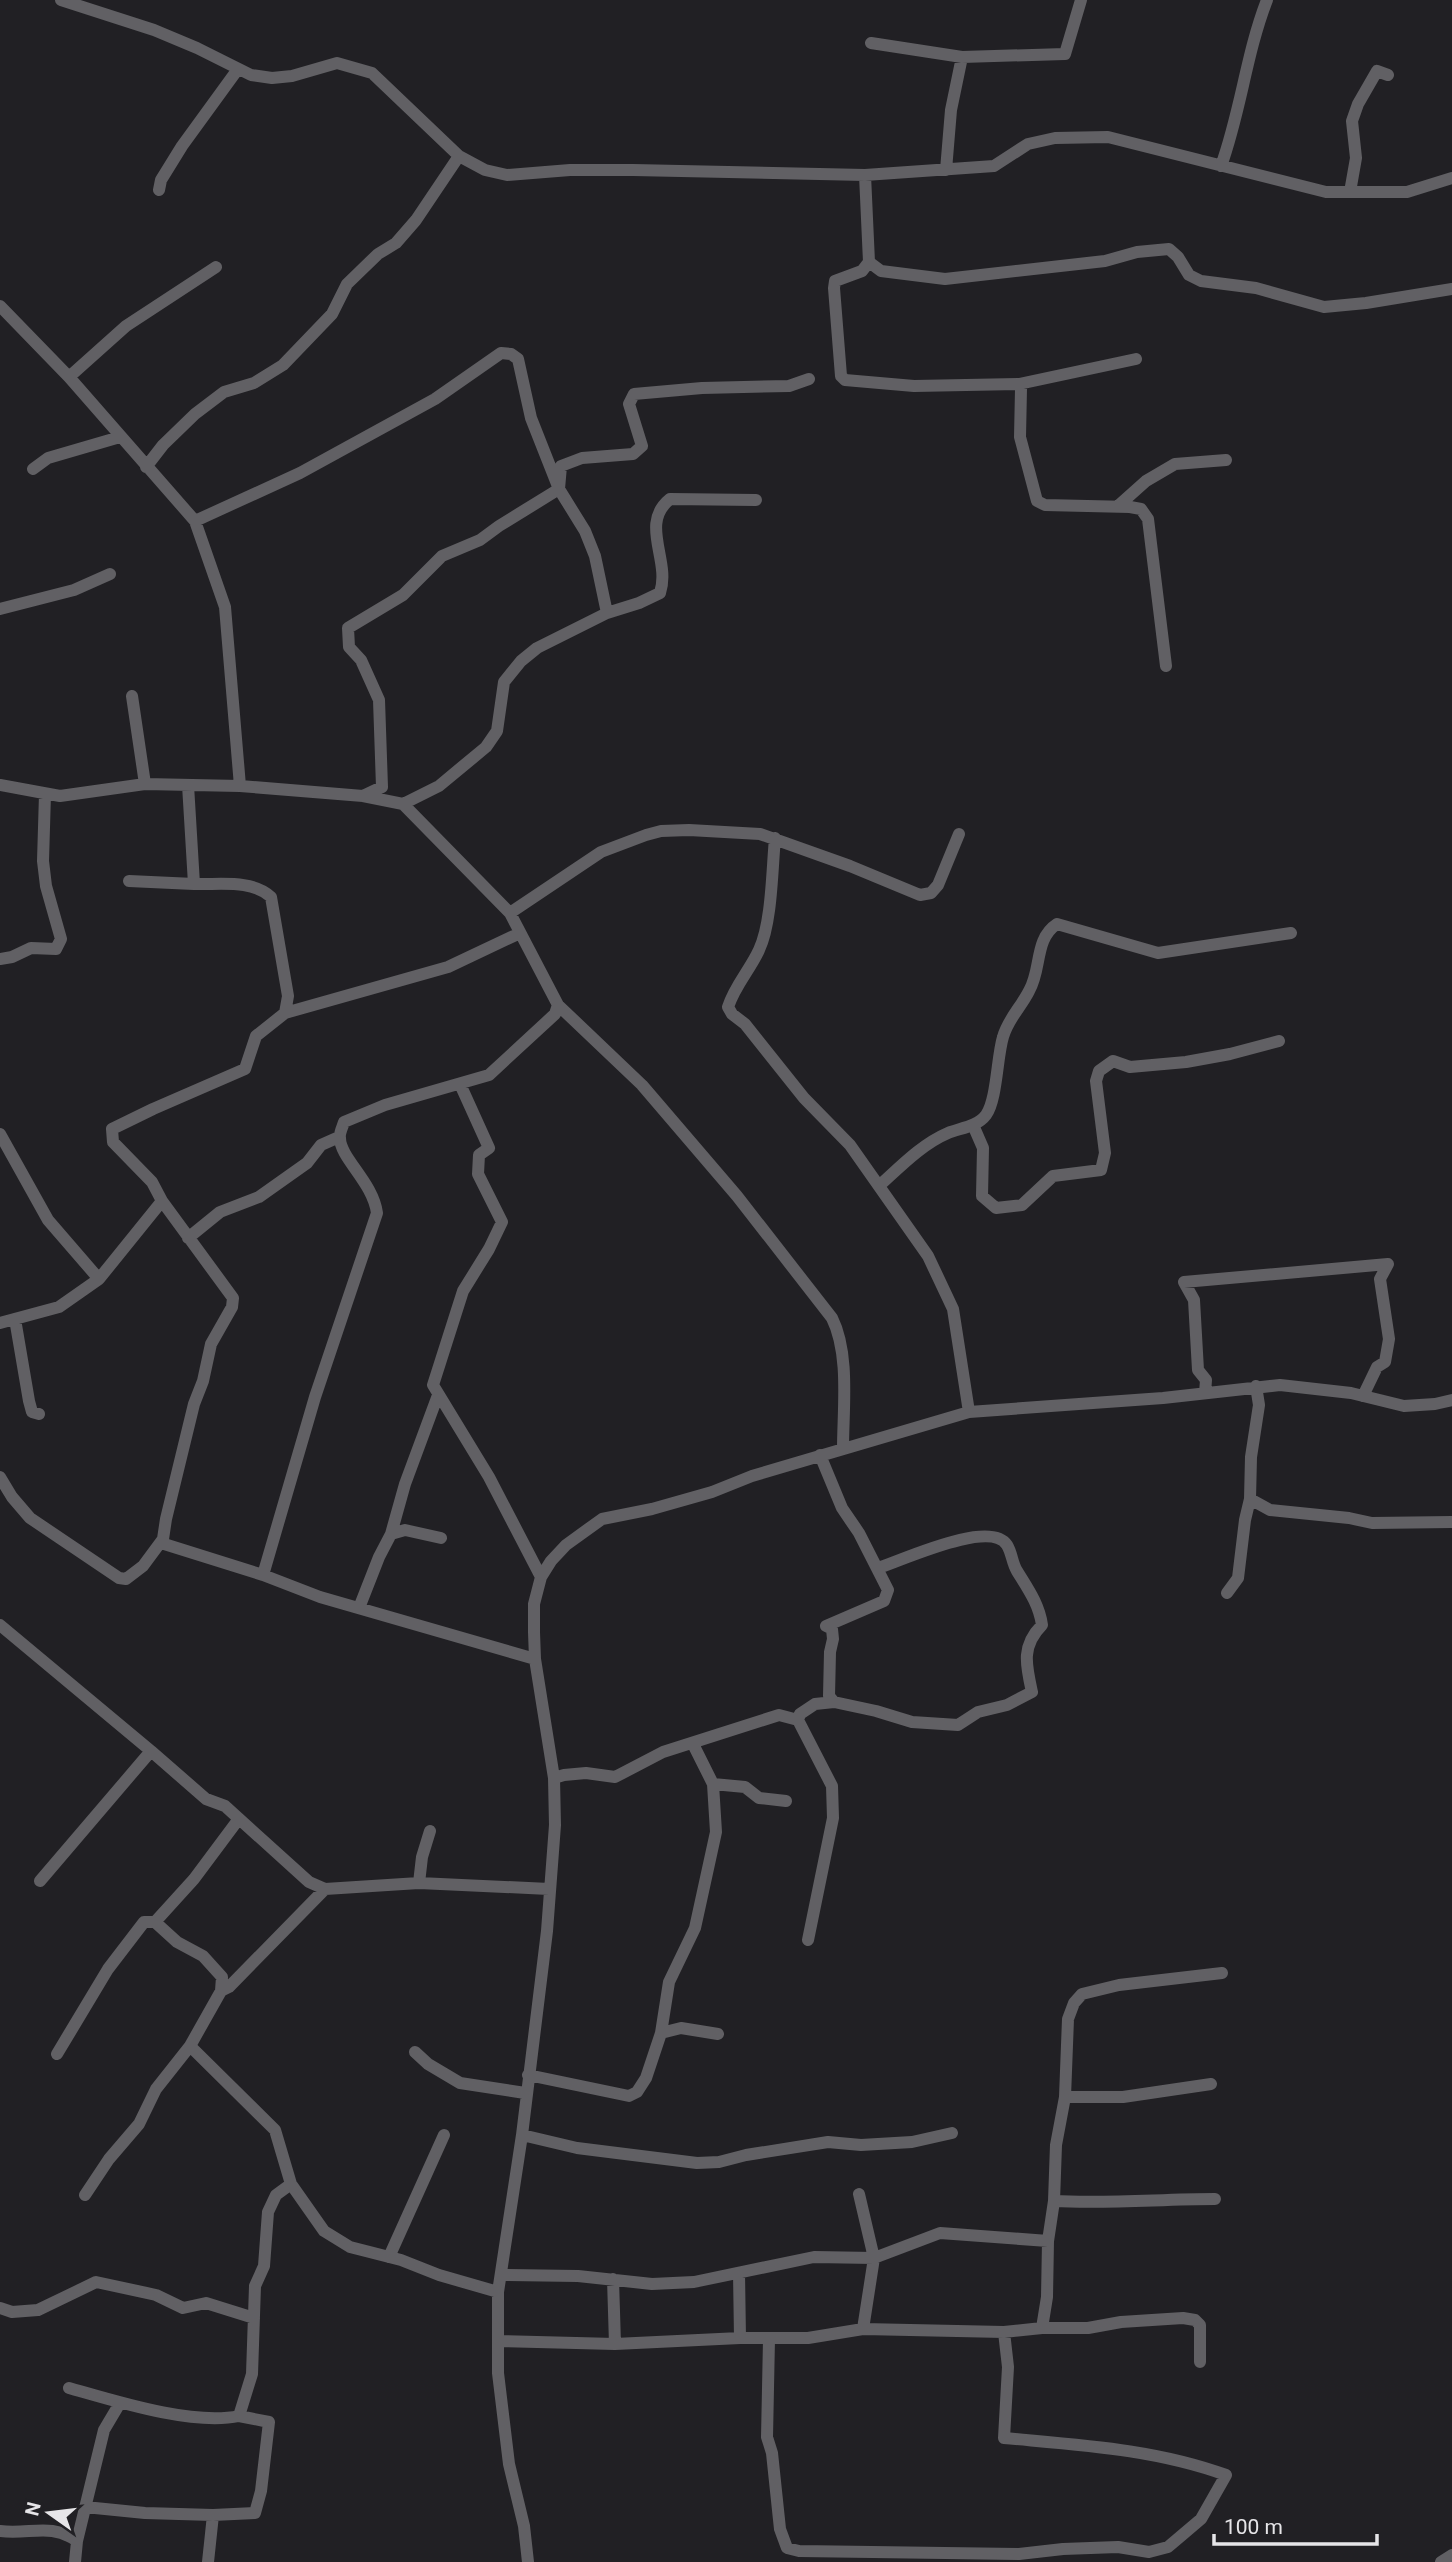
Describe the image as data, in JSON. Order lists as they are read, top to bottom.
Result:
{
  "scale_bar": "100 m",
  "north": "left"
}
